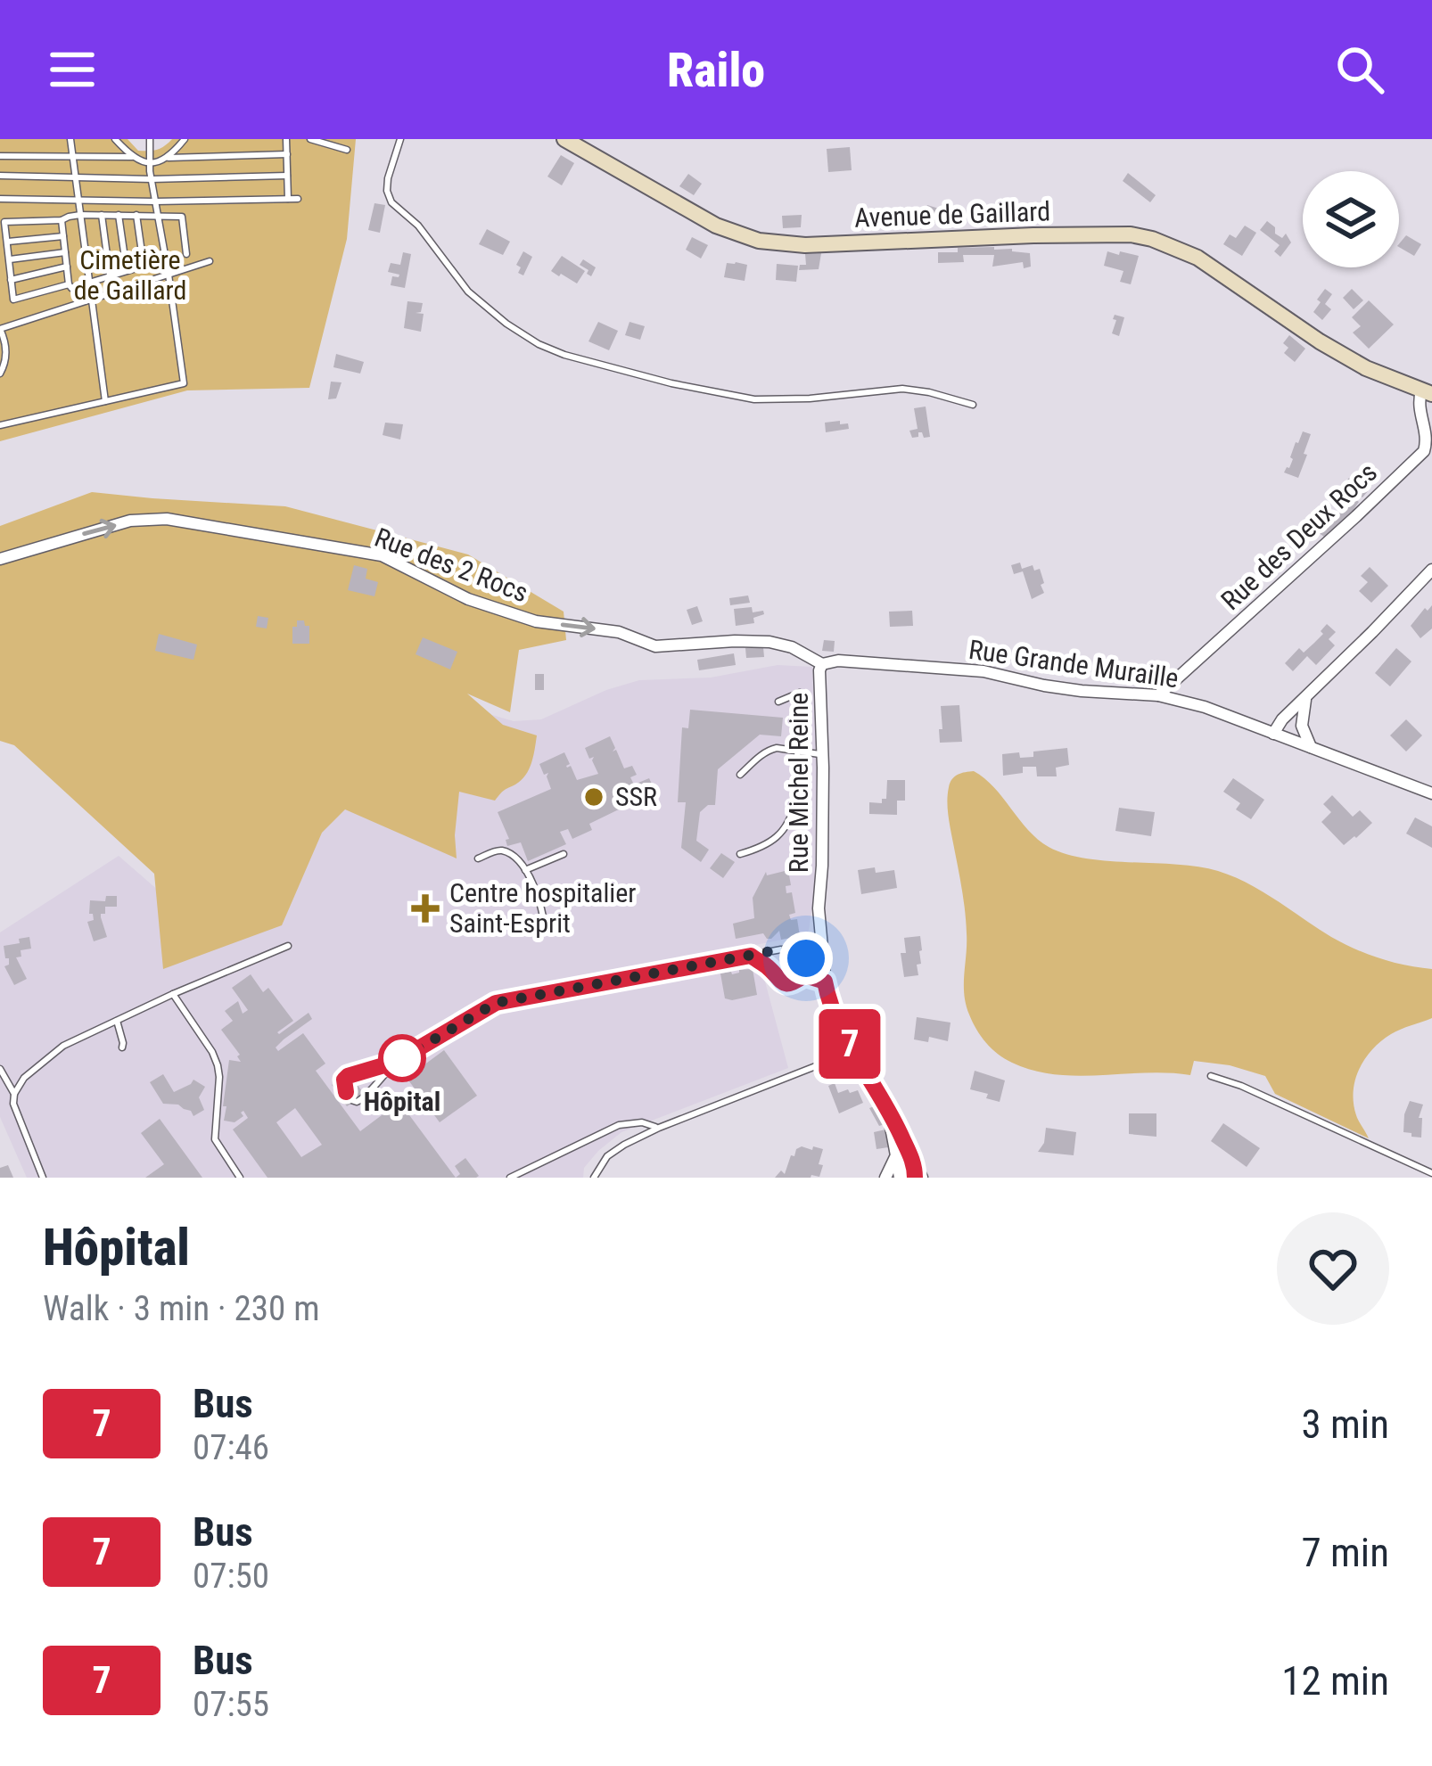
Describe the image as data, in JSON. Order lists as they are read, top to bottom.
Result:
{
  "streets": {
    "street": [
      "Avenue de Gaillard",
      "Rue des Deux Rocs",
      "Rue des 2 Rocs",
      "Rue Grande Muraille",
      "Rue Michel Reine"
    ]
  },
  "crossings": [
    ["Avenue de Gaillard", "Rue des Deux Rocs"],
    ["Rue des Deux Rocs", "Rue Grande Muraille"],
    ["Rue des 2 Rocs", "Rue Grande Muraille"],
    ["Rue des 2 Rocs", "Rue Michel Reine"],
    ["Rue Grande Muraille", "Rue Michel Reine"]
  ],
  "one_way": ["Rue des 2 Rocs"],
  "parks": ["Cimetière de Gaillard"],
  "places": {
    "other": ["SSR", "Hôpital"],
    "health": ["Centre hospitalier Saint-Esprit"]
  },
  "lines": ["bus line 7"],
  "page": {
    "header": "Railo",
    "on_map": "7",
    "heading": ["Hôpital", "Walk · 3 min · 230 m"],
    "list": [
      {
        "mark": "7",
        "name": "Bus",
        "note": "07:46",
        "value": "3 min"
      },
      {
        "mark": "7",
        "name": "Bus",
        "note": "07:50",
        "value": "7 min"
      },
      {
        "mark": "7",
        "name": "Bus",
        "note": "07:55",
        "value": "12 min"
      }
    ]
  }
}
